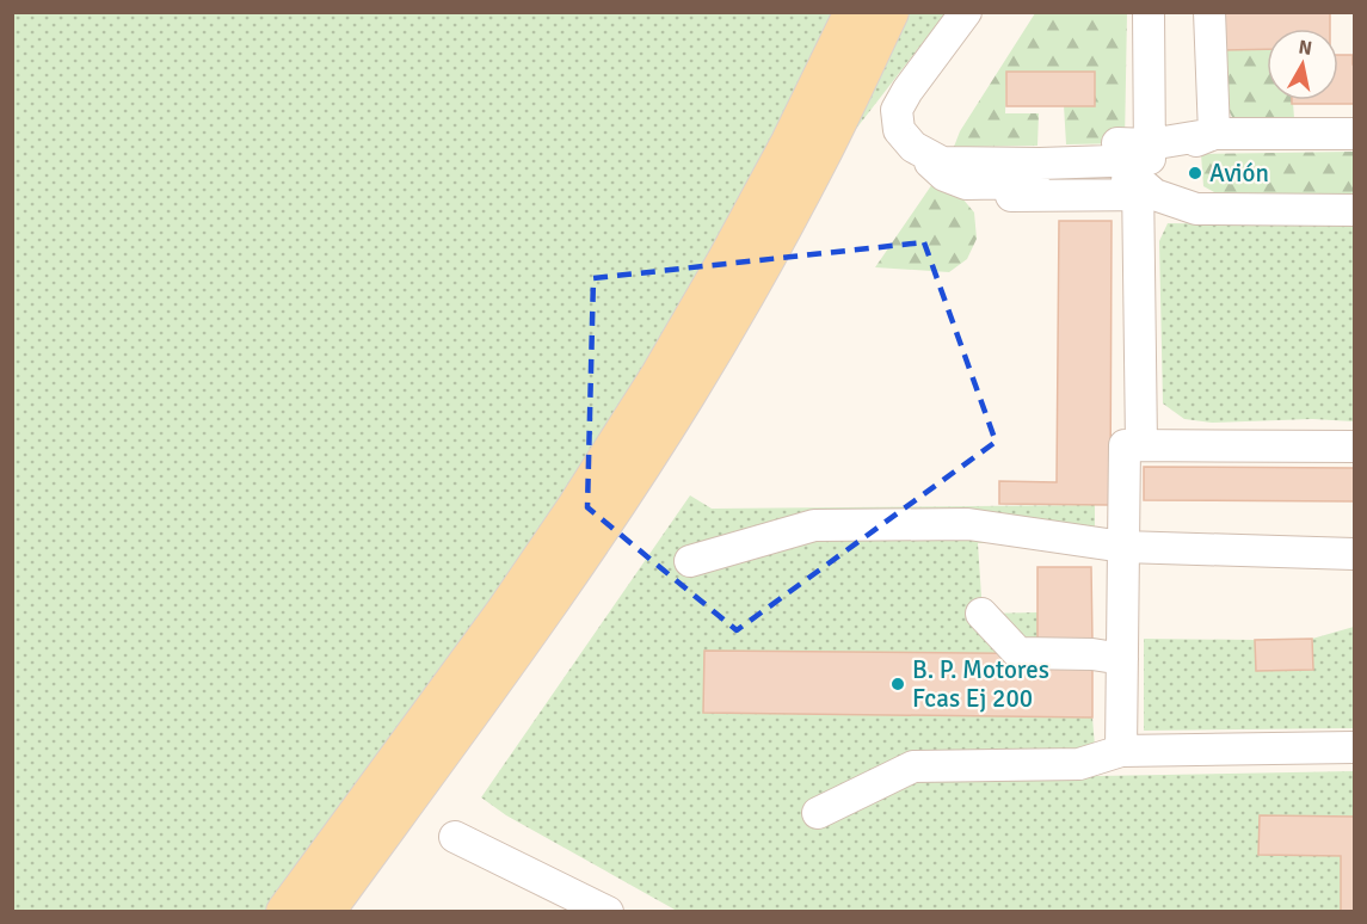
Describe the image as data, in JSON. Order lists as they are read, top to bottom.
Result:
{
  "places": ["Avión", "B. P. Motores Fcas Ej 200"],
  "north": "top"
}
